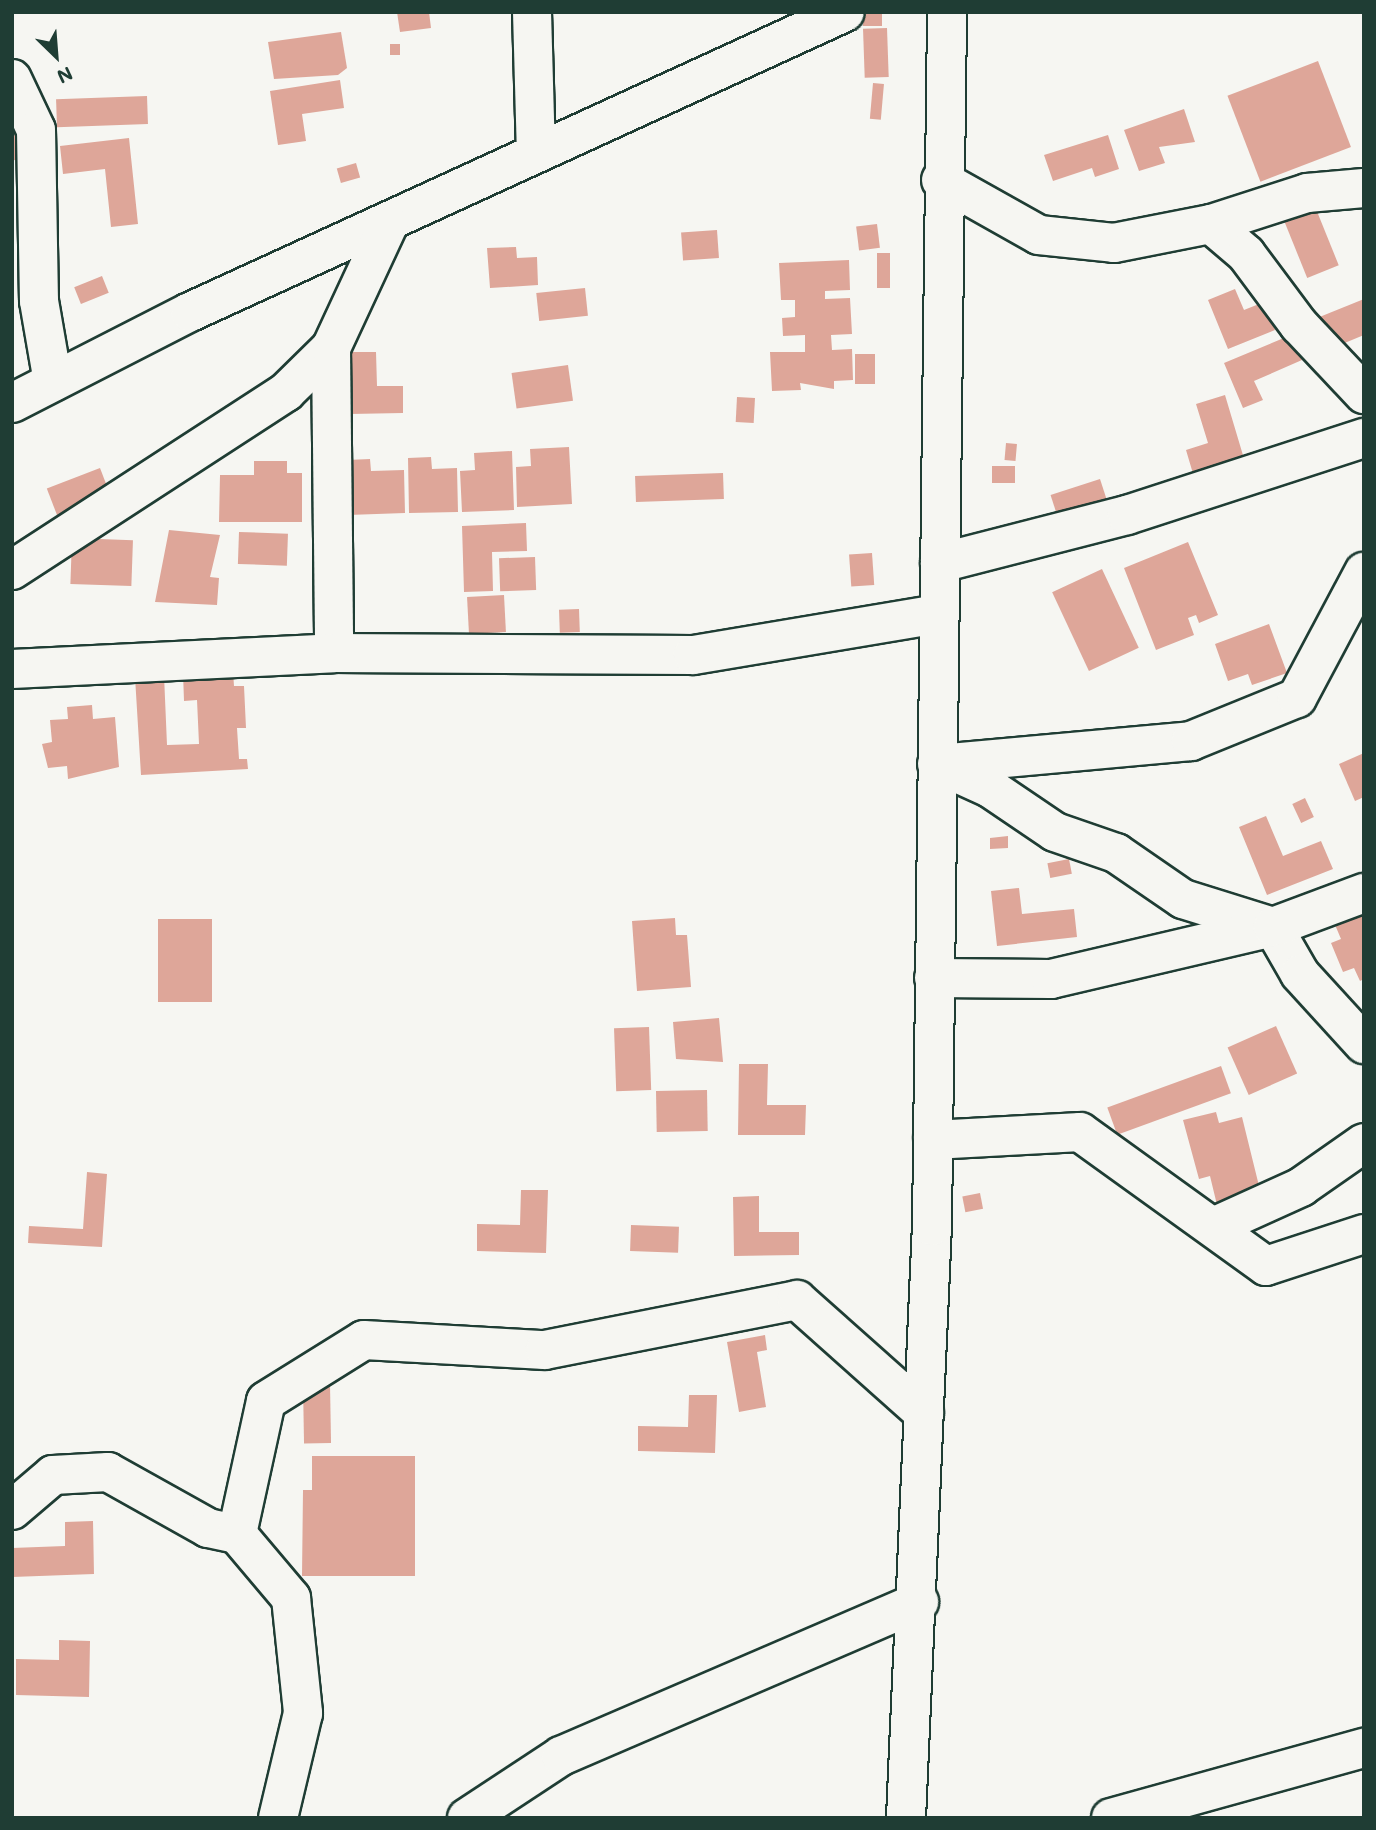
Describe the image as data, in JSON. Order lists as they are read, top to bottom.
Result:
{
  "north": "bottom right"
}
